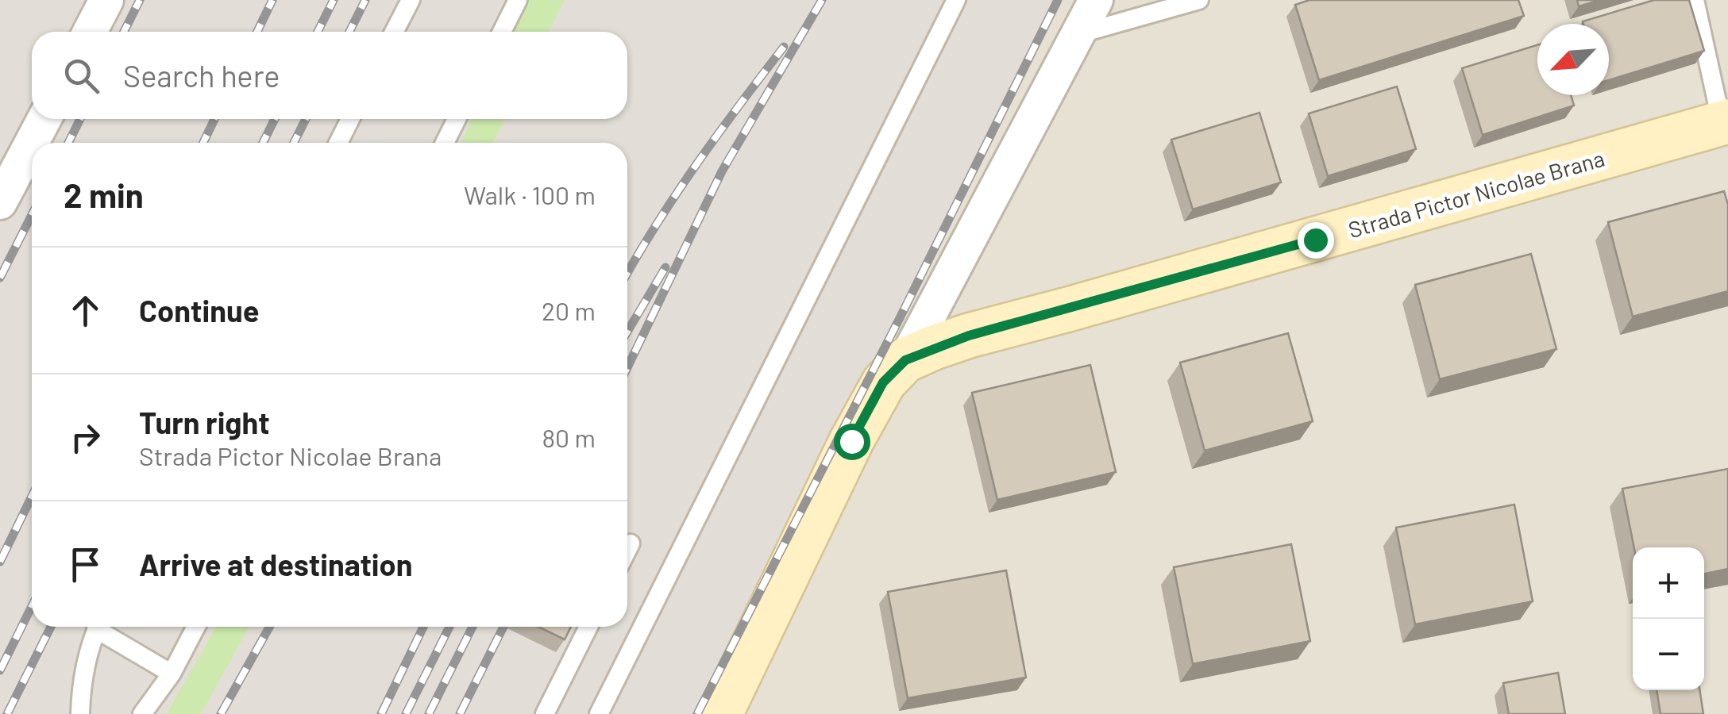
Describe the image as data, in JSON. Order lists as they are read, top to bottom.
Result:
{
  "streets": {
    "street": ["Strada Pictor Nicolae Brana"]
  },
  "north": "bottom left",
  "page": {
    "search": "Search here",
    "heading": ["2 min", "Walk · 100 m"],
    "list": [
      ["Continue", "20 m"],
      ["Turn right", "Strada Pictor Nicolae Brana", "80 m"],
      "Arrive at destination"
    ],
    "map_buttons": ["+", "−"]
  }
}
